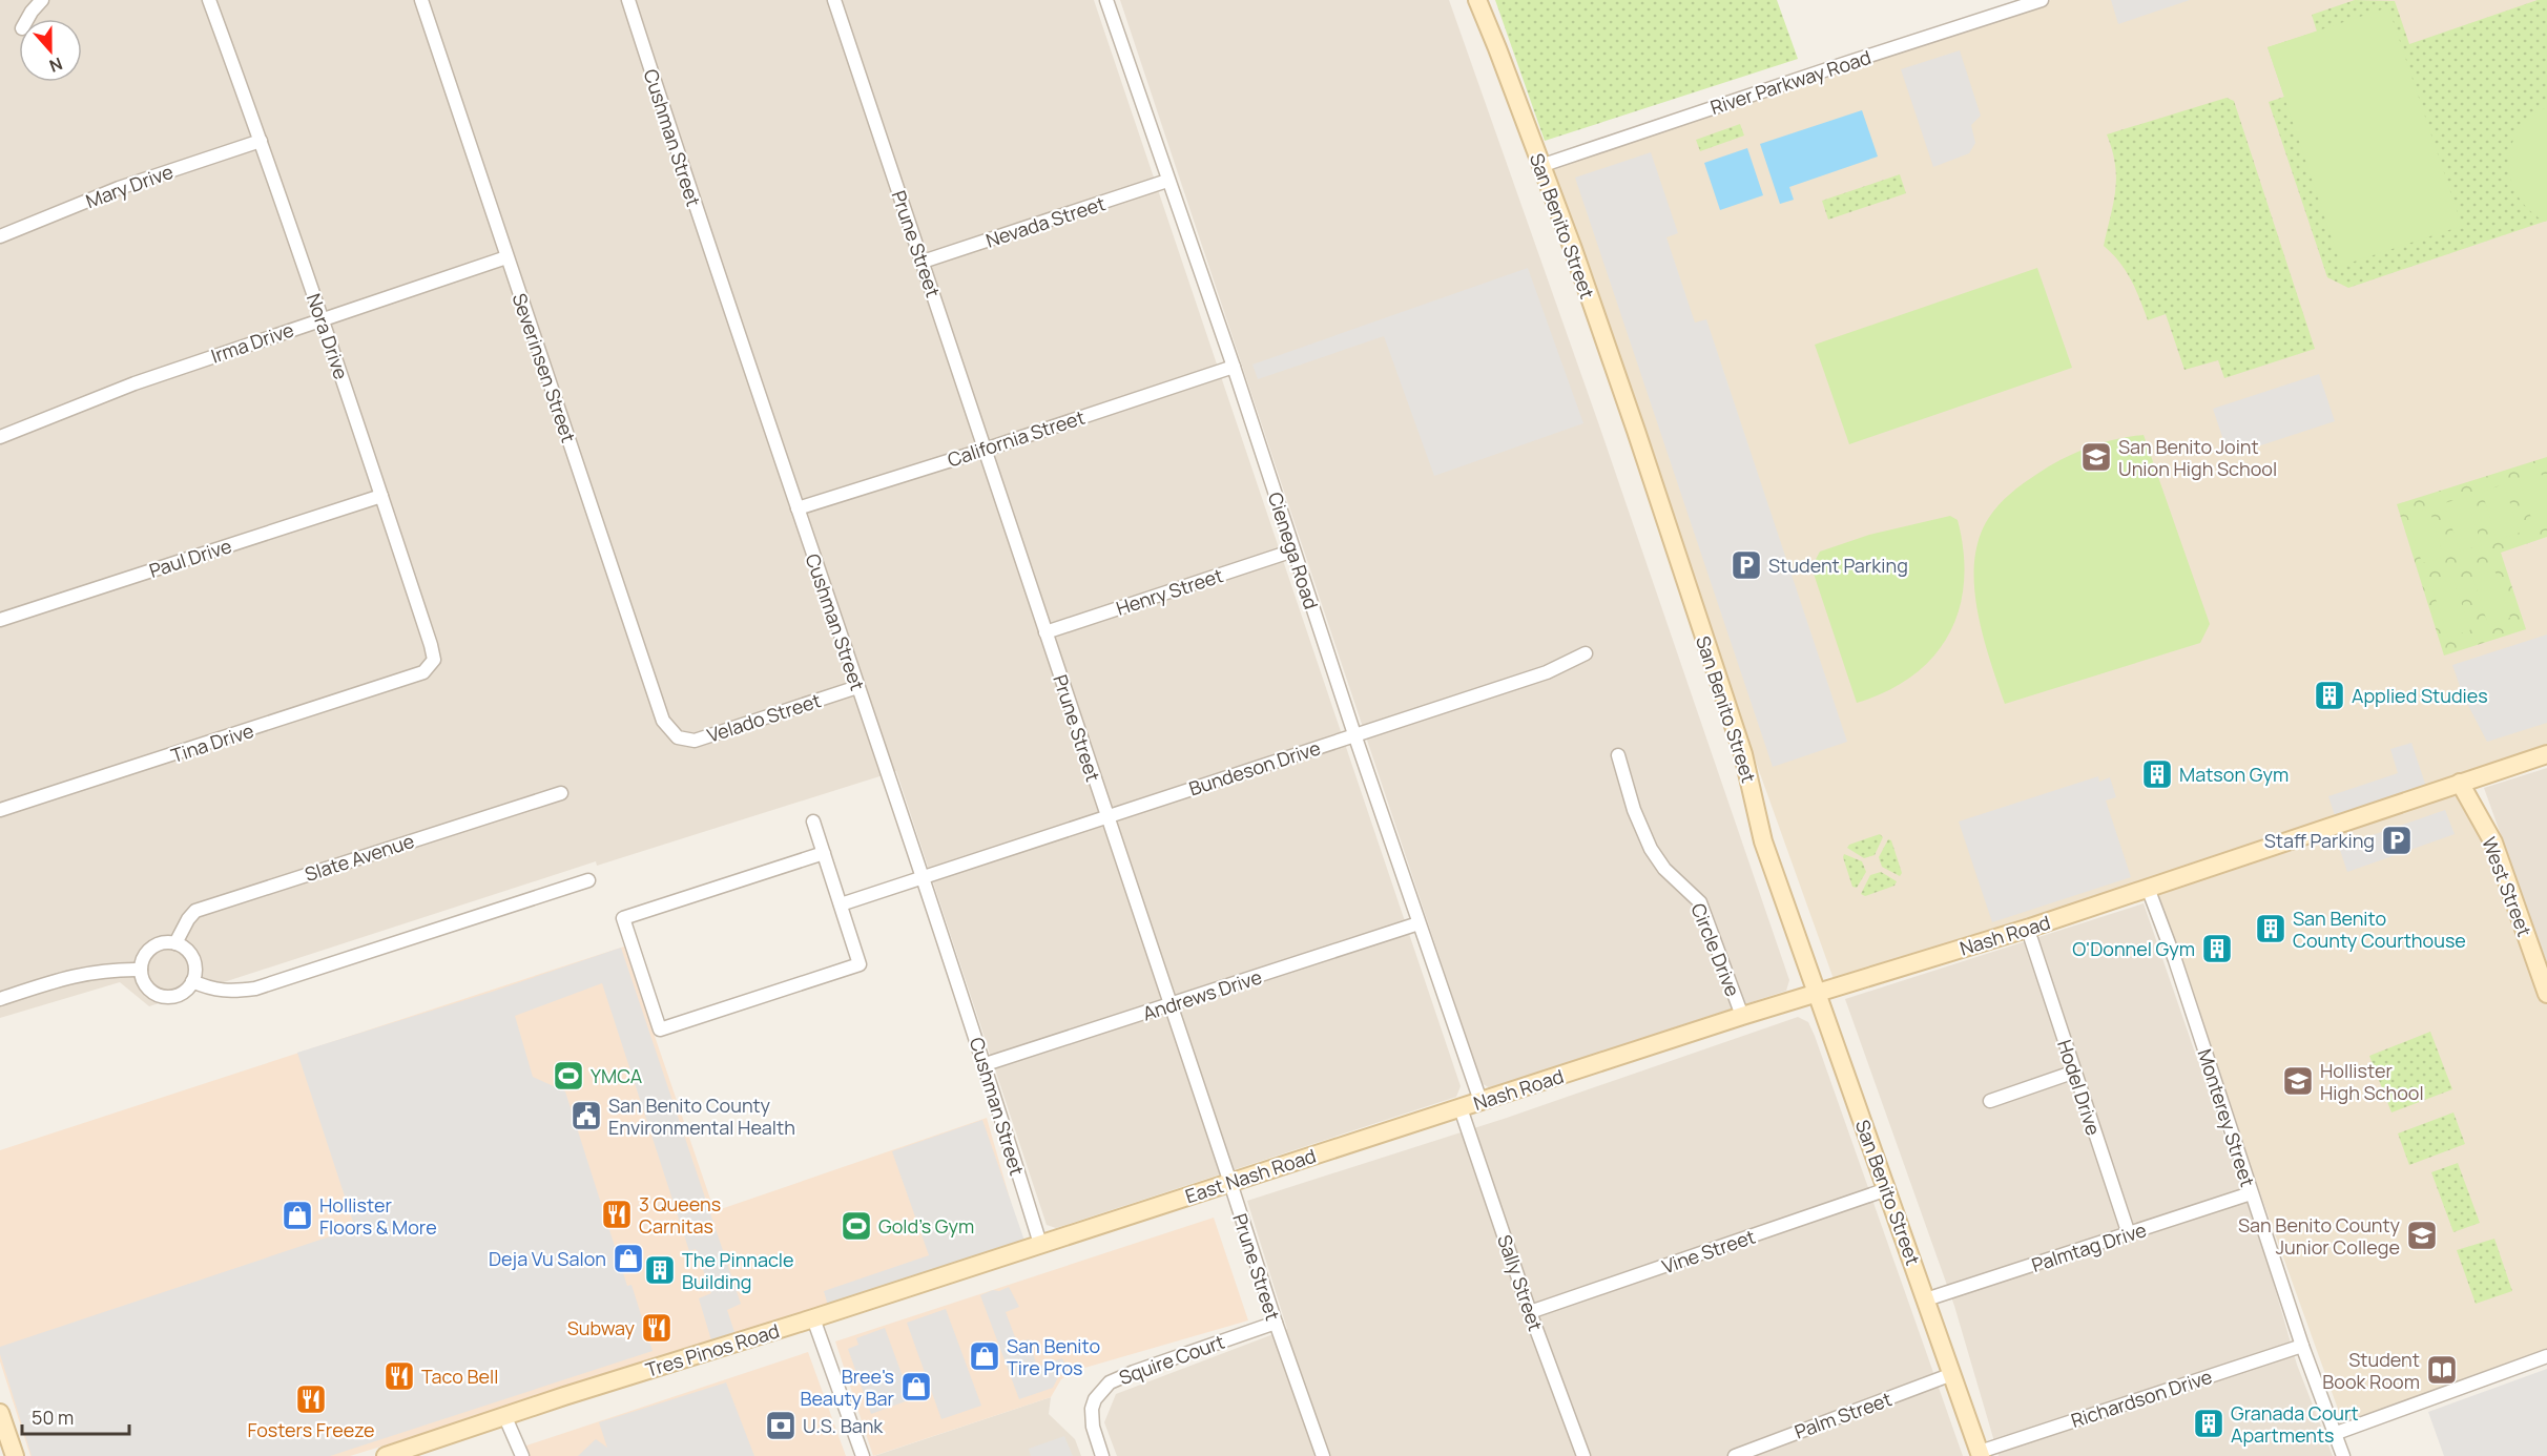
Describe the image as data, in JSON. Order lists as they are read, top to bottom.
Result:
{
  "streets": {
    "street": [
      "River Parkway Road",
      "Cushman Street",
      "Mary Drive",
      "Nevada Street",
      "San Benito Street",
      "Prune Street",
      "Nora Drive",
      "Irma Drive",
      "Severinsen Street",
      "California Street",
      "Cienega Road",
      "Paul Drive",
      "Henry Street",
      "Velado Street",
      "Tina Drive",
      "Bundeson Drive",
      "Slate Avenue",
      "West Street",
      "Nash Road",
      "Circle Drive",
      "Andrews Drive",
      "Hodel Drive",
      "Monterey Street",
      "East Nash Road",
      "Palmtag Drive",
      "Vine Street",
      "Sally Street",
      "Tres Pinos Road",
      "Squire Court",
      "Richardson Drive",
      "Palm Street"
    ]
  },
  "crossings": [
    ["River Parkway Road", "San Benito Street"],
    ["Cushman Street", "California Street"],
    ["Cushman Street", "Velado Street"],
    ["Cushman Street", "Bundeson Drive"],
    ["Cushman Street", "Andrews Drive"],
    ["Cushman Street", "East Nash Road"],
    ["Cushman Street", "Tres Pinos Road"],
    ["Mary Drive", "Nora Drive"],
    ["Nevada Street", "Prune Street"],
    ["Nevada Street", "Cienega Road"],
    ["San Benito Street", "Nash Road"],
    ["San Benito Street", "Palmtag Drive"],
    ["San Benito Street", "Vine Street"],
    ["San Benito Street", "Richardson Drive"],
    ["San Benito Street", "Palm Street"],
    ["Prune Street", "California Street"],
    ["Prune Street", "Henry Street"],
    ["Prune Street", "Bundeson Drive"],
    ["Prune Street", "Andrews Drive"],
    ["Prune Street", "East Nash Road"],
    ["Prune Street", "Squire Court"],
    ["Nora Drive", "Irma Drive"],
    ["Nora Drive", "Paul Drive"],
    ["Nora Drive", "Tina Drive"],
    ["Irma Drive", "Severinsen Street"],
    ["Severinsen Street", "Velado Street"],
    ["California Street", "Cienega Road"],
    ["Cienega Road", "Henry Street"],
    ["Cienega Road", "Bundeson Drive"],
    ["Cienega Road", "Nash Road"],
    ["Cienega Road", "Andrews Drive"],
    ["West Street", "Nash Road"],
    ["Nash Road", "Circle Drive"],
    ["Nash Road", "Monterey Street"],
    ["Nash Road", "East Nash Road"],
    ["Nash Road", "Sally Street"],
    ["Hodel Drive", "Palmtag Drive"],
    ["Monterey Street", "Palmtag Drive"],
    ["Monterey Street", "Richardson Drive"],
    ["East Nash Road", "Sally Street"],
    ["East Nash Road", "Tres Pinos Road"],
    ["Vine Street", "Sally Street"]
  ],
  "places": {
    "school or university": ["San Benito Joint Union High School", "Hollister High School", "San Benito County Junior College"],
    "parking": ["Student Parking", "Staff Parking"],
    "building": [
      "Applied Studies",
      "Matson Gym",
      "San Benito County Courthouse",
      "O'Donnel Gym",
      "The Pinnacle Building",
      "Granada Court Apartments"
    ],
    "sports": ["YMCA", "Gold's Gym"],
    "public building": ["San Benito County Environmental Health"],
    "restaurant": [
      "3 Queens Carnitas",
      "Subway",
      "Taco Bell",
      "Fosters Freeze"
    ],
    "shop": [
      "Hollister Floors & More",
      "Deja Vu Salon",
      "San Benito Tire Pros",
      "Bree's Beauty Bar"
    ],
    "library": ["Student Book Room"],
    "bank": ["U.S. Bank"]
  },
  "scale_bar": "50 m",
  "north": "bottom"
}
